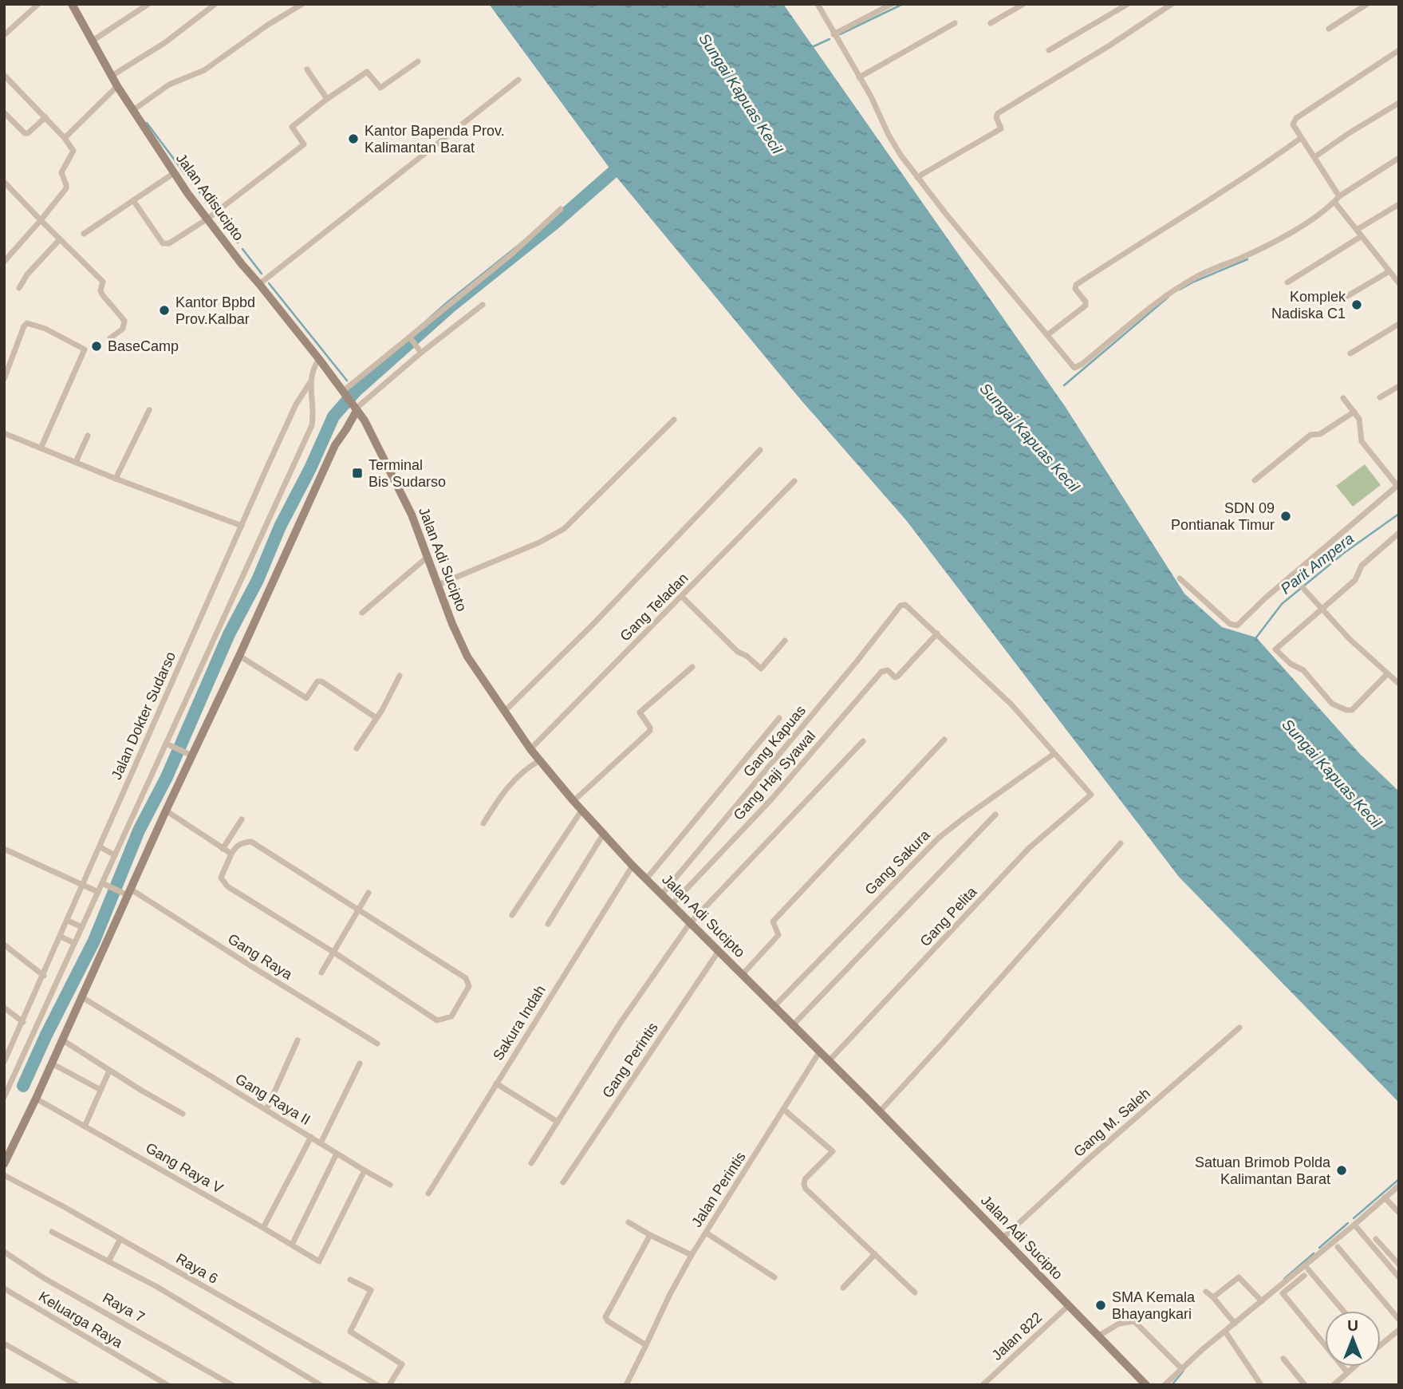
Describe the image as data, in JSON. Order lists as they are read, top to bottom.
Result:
{
  "streets": {
    "main road": ["Jalan Adisucipto", "Jalan Adi Sucipto"],
    "street": [
      "Gang Teladan",
      "Jalan Dokter Sudarso",
      "Gang Kapuas",
      "Gang Haji Syawal",
      "Gang Sakura",
      "Gang Pelita",
      "Gang Raya",
      "Sakura Indah",
      "Gang Perintis",
      "Gang Raya II",
      "Gang M. Saleh",
      "Gang Raya V",
      "Jalan Perintis",
      "Raya 6",
      "Raya 7",
      "Keluarga Raya",
      "Jalan 822"
    ]
  },
  "crossings": [
    ["Jalan Adisucipto", "Jalan Adi Sucipto"],
    ["Jalan Adi Sucipto", "Gang Teladan"],
    ["Jalan Adi Sucipto", "Gang Kapuas"],
    ["Jalan Adi Sucipto", "Gang Haji Syawal"],
    ["Jalan Adi Sucipto", "Gang Sakura"],
    ["Jalan Adi Sucipto", "Gang Pelita"],
    ["Jalan Adi Sucipto", "Sakura Indah"],
    ["Jalan Adi Sucipto", "Gang Perintis"],
    ["Jalan Adi Sucipto", "Gang M. Saleh"],
    ["Jalan Adi Sucipto", "Jalan Perintis"],
    ["Jalan Adi Sucipto", "Jalan 822"],
    ["Gang Kapuas", "Gang Haji Syawal"],
    ["Gang Sakura", "Gang Pelita"],
    ["Gang Raya II", "Gang Raya V"]
  ],
  "water": ["Sungai Kapuas Kecil", "Parit Ampera"],
  "places": {
    "other": [
      "Kantor Bapenda Prov. Kalimantan Barat",
      "Komplek Nadiska C1",
      "Kantor Bpbd Prov.Kalbar",
      "BaseCamp",
      "SDN 09 Pontianak Timur",
      "Satuan Brimob Polda Kalimantan Barat",
      "SMA Kemala Bhayangkari"
    ],
    "transit": ["Terminal Bis Sudarso"]
  },
  "north": "top"
}
